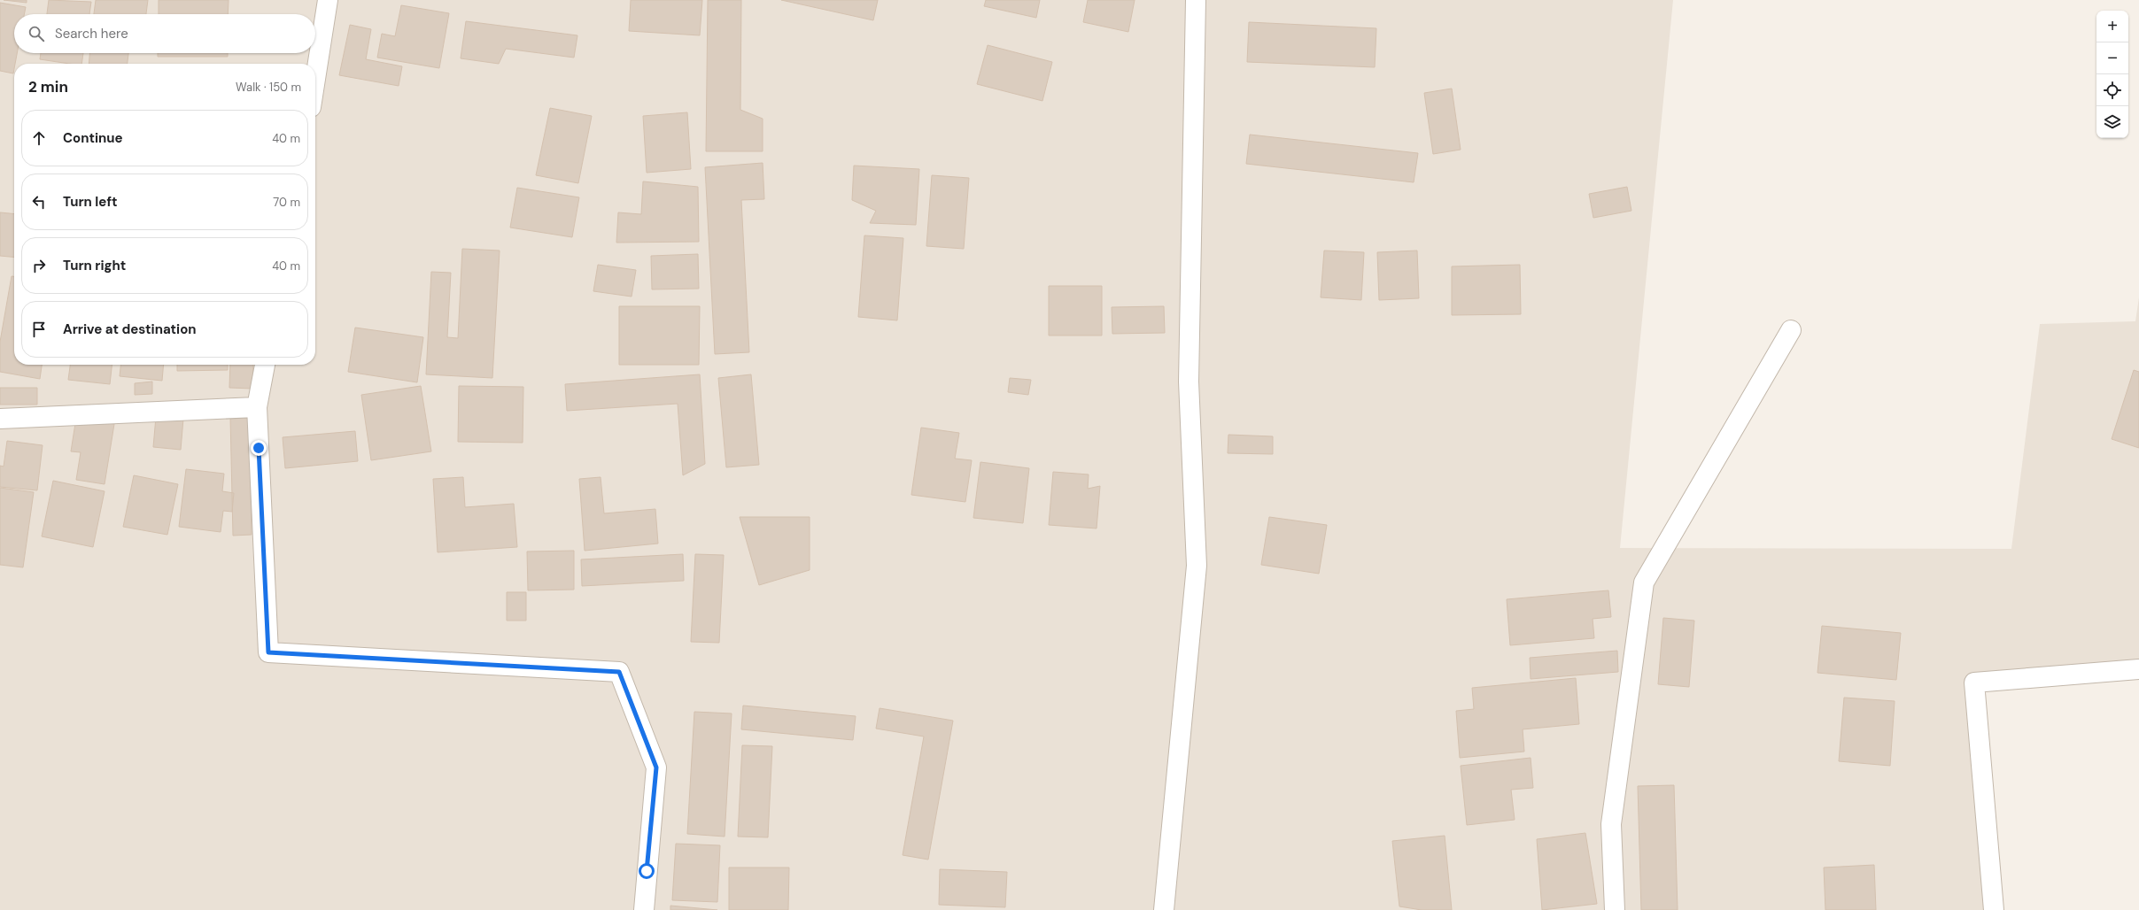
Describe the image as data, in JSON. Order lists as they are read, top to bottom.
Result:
{
  "page": {
    "map_buttons": ["+", "−"],
    "search": "Search here",
    "heading": ["2 min", "Walk · 150 m"],
    "list": [
      ["Continue", "40 m"],
      ["Turn left", "70 m"],
      ["Turn right", "40 m"],
      "Arrive at destination"
    ]
  }
}
